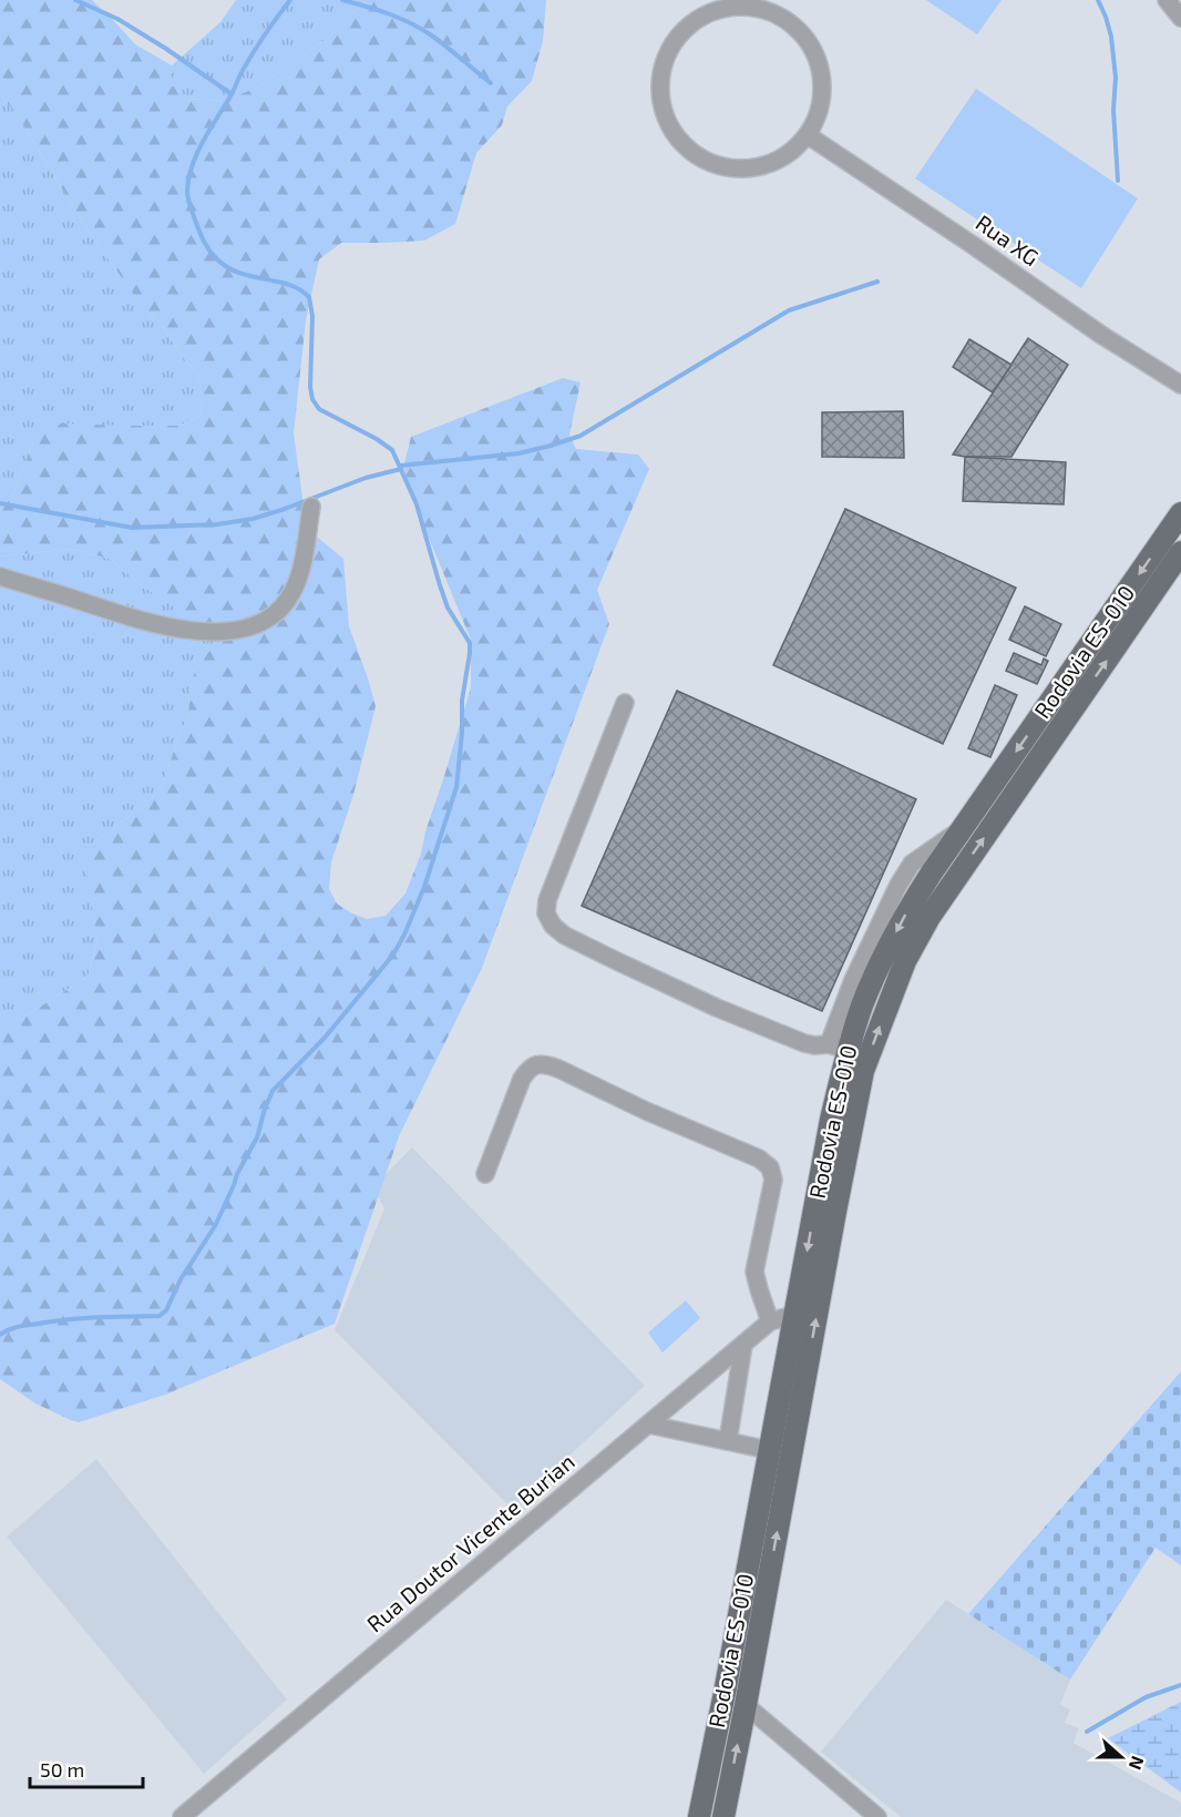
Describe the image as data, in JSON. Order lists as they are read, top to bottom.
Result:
{
  "streets": {
    "main road": ["Rodovia ES-010"],
    "street": ["Rua XG", "Rua Doutor Vicente Burian"]
  },
  "crossings": [
    ["Rodovia ES-010", "Rua Doutor Vicente Burian"]
  ],
  "scale_bar": "50 m",
  "north": "right"
}
